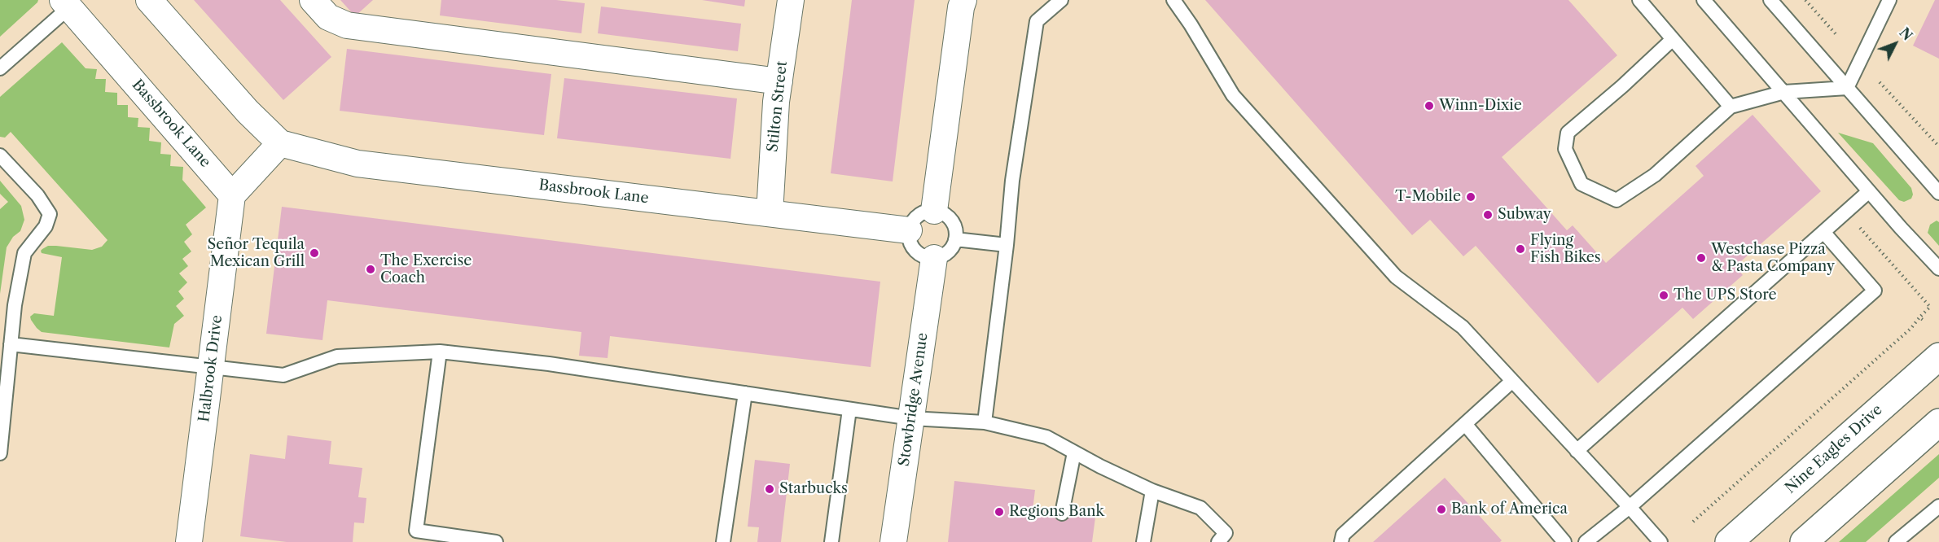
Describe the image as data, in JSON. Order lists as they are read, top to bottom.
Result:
{
  "streets": {
    "street": [
      "Stilton Street",
      "Bassbrook Lane",
      "Halbrook Drive",
      "Stowbridge Avenue",
      "Nine Eagles Drive"
    ]
  },
  "crossings": [
    ["Stilton Street", "Bassbrook Lane"],
    ["Bassbrook Lane", "Halbrook Drive"],
    ["Bassbrook Lane", "Stowbridge Avenue"]
  ],
  "places": [
    "Winn-Dixie",
    "T-Mobile",
    "Subway",
    "Flying Fish Bikes",
    "Señor Tequila Mexican Grill",
    "Westchase Pizza & Pasta Company",
    "The Exercise Coach",
    "The UPS Store",
    "Starbucks",
    "Bank of America",
    "Regions Bank"
  ],
  "north": "top right"
}
